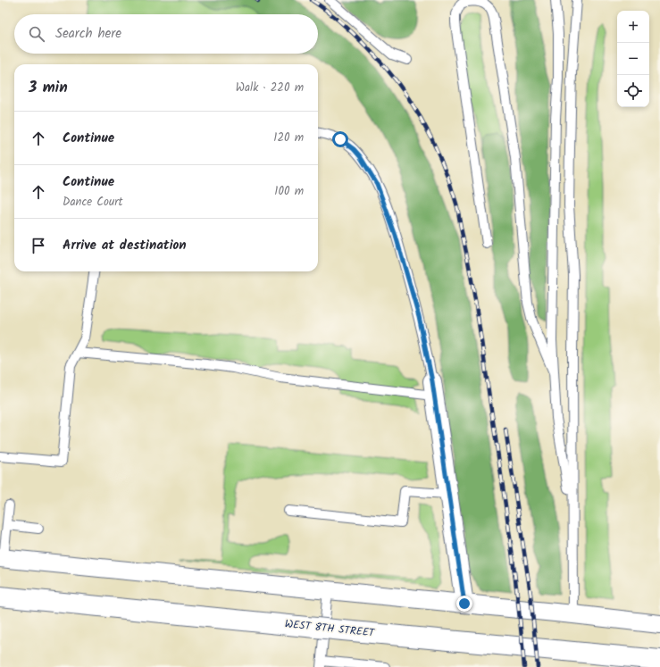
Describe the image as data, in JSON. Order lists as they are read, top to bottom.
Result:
{
  "streets": {
    "main road": ["WEST 8TH STREET"]
  },
  "page": {
    "map_buttons": ["+", "−"],
    "search": "Search here",
    "heading": ["3 min", "Walk · 220 m"],
    "list": [
      ["Continue", "120 m"],
      ["Continue", "Dance Court", "100 m"],
      "Arrive at destination"
    ]
  }
}
